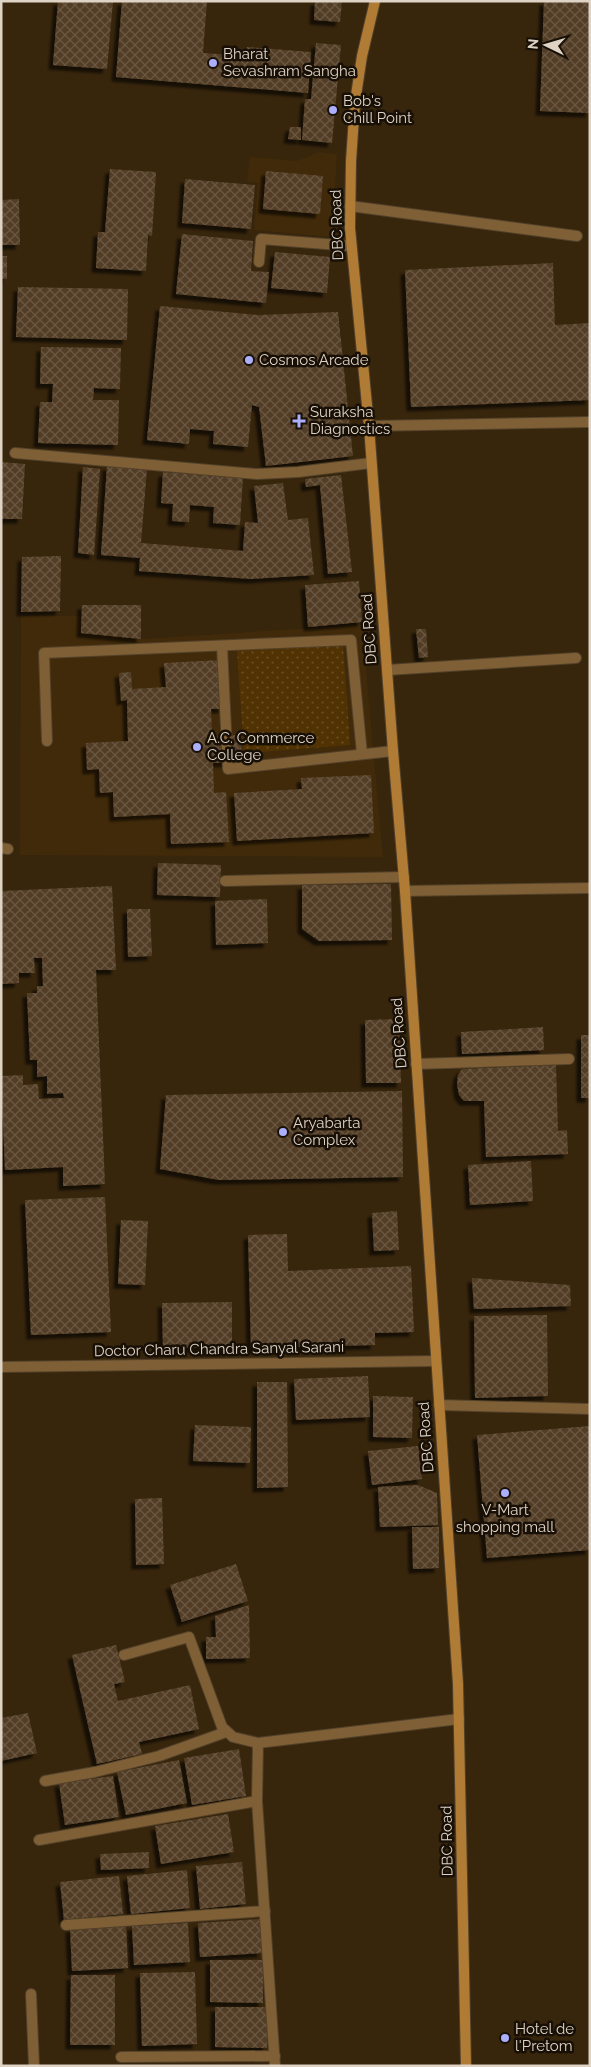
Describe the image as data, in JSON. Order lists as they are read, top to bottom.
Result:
{
  "streets": {
    "street": ["DBC Road", "Doctor Charu Chandra Sanyal Sarani"]
  },
  "crossings": [
    ["DBC Road", "Doctor Charu Chandra Sanyal Sarani"]
  ],
  "places": {
    "other": [
      "Bharat Sevashram Sangha",
      "Bob's Chill Point",
      "Cosmos Arcade",
      "A.C. Commerce College",
      "Aryabarta Complex",
      "V-Mart shopping mall",
      "Hotel de l'Pretom"
    ],
    "health": ["Suraksha Diagnostics"]
  },
  "north": "left"
}
